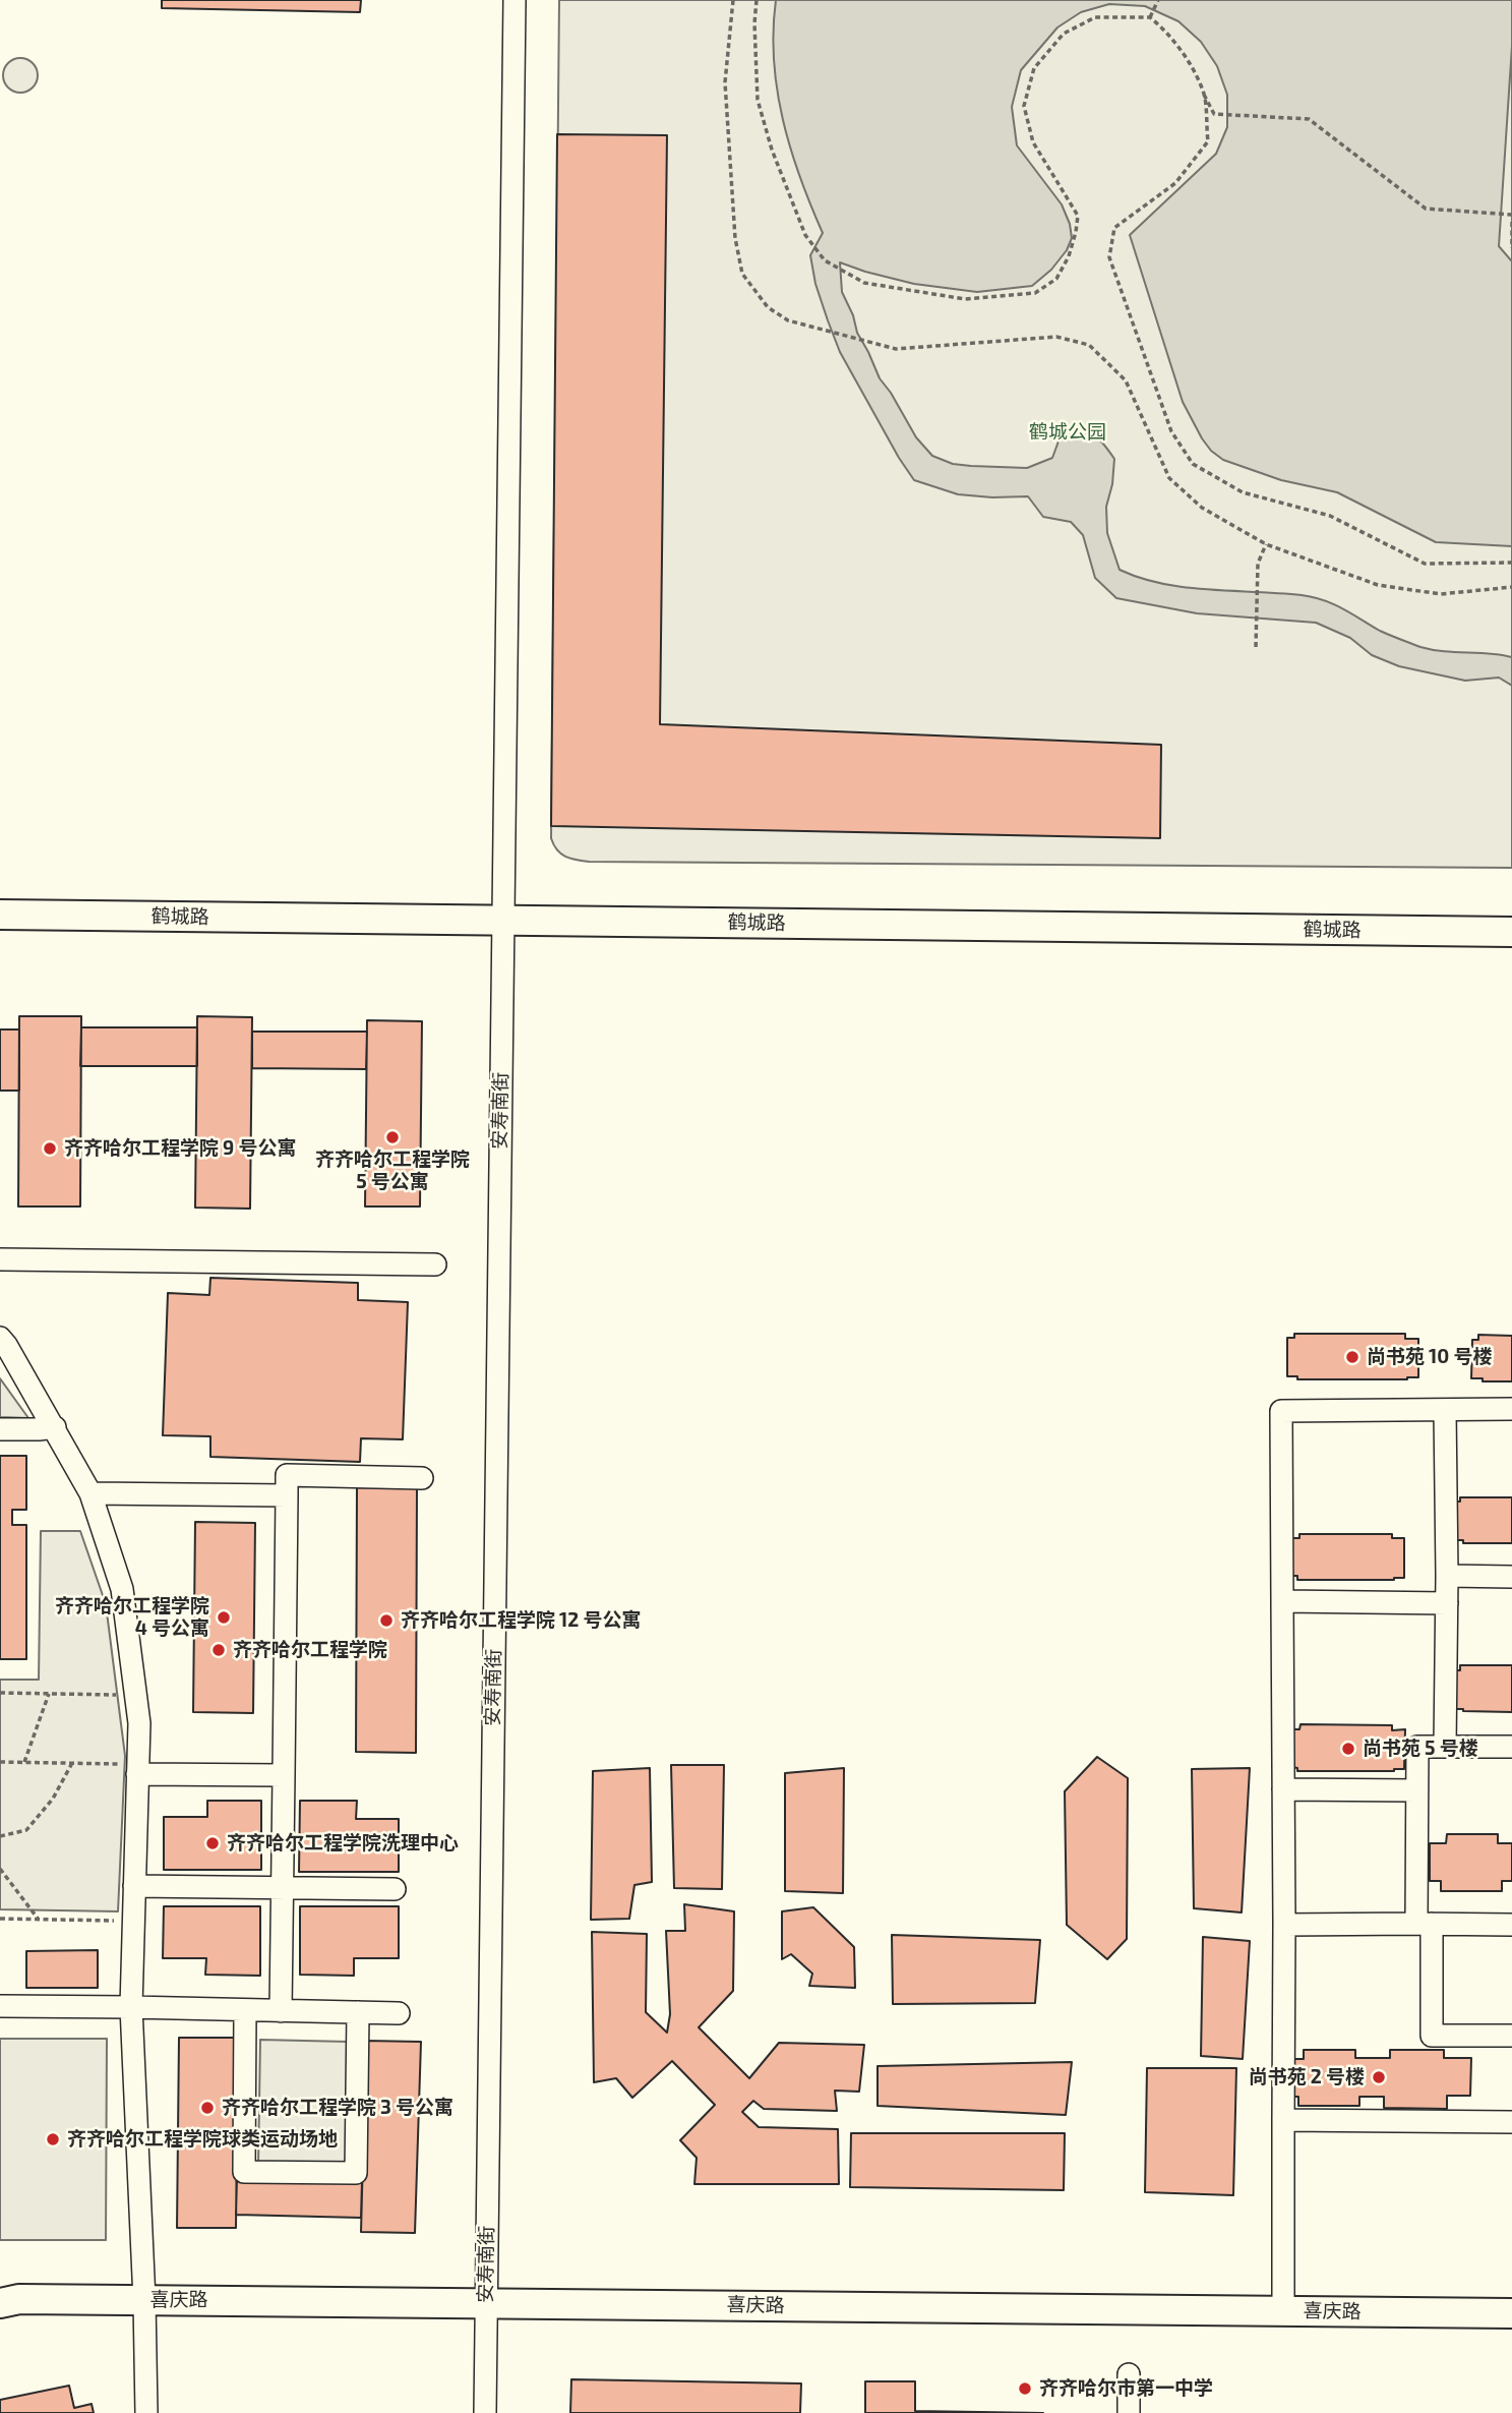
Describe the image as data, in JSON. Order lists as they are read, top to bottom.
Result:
{
  "streets": {
    "main road": ["鹤城路", "喜庆路"],
    "street": ["安寿南街"]
  },
  "crossings": [
    ["鹤城路", "安寿南街"],
    ["安寿南街", "喜庆路"]
  ],
  "parks": ["鹤城公园"],
  "places": [
    "齐齐哈尔工程学院 5 号公寓",
    "齐齐哈尔工程学院 9 号公寓",
    "尚书苑 10 号楼",
    "齐齐哈尔工程学院 4 号公寓",
    "齐齐哈尔工程学院 12 号公寓",
    "齐齐哈尔工程学院",
    "尚书苑 5 号楼",
    "齐齐哈尔工程学院洗理中心",
    "尚书苑 2 号楼",
    "齐齐哈尔工程学院 3 号公寓",
    "齐齐哈尔工程学院球类运动场地",
    "齐齐哈尔市第一中学"
  ]
}
